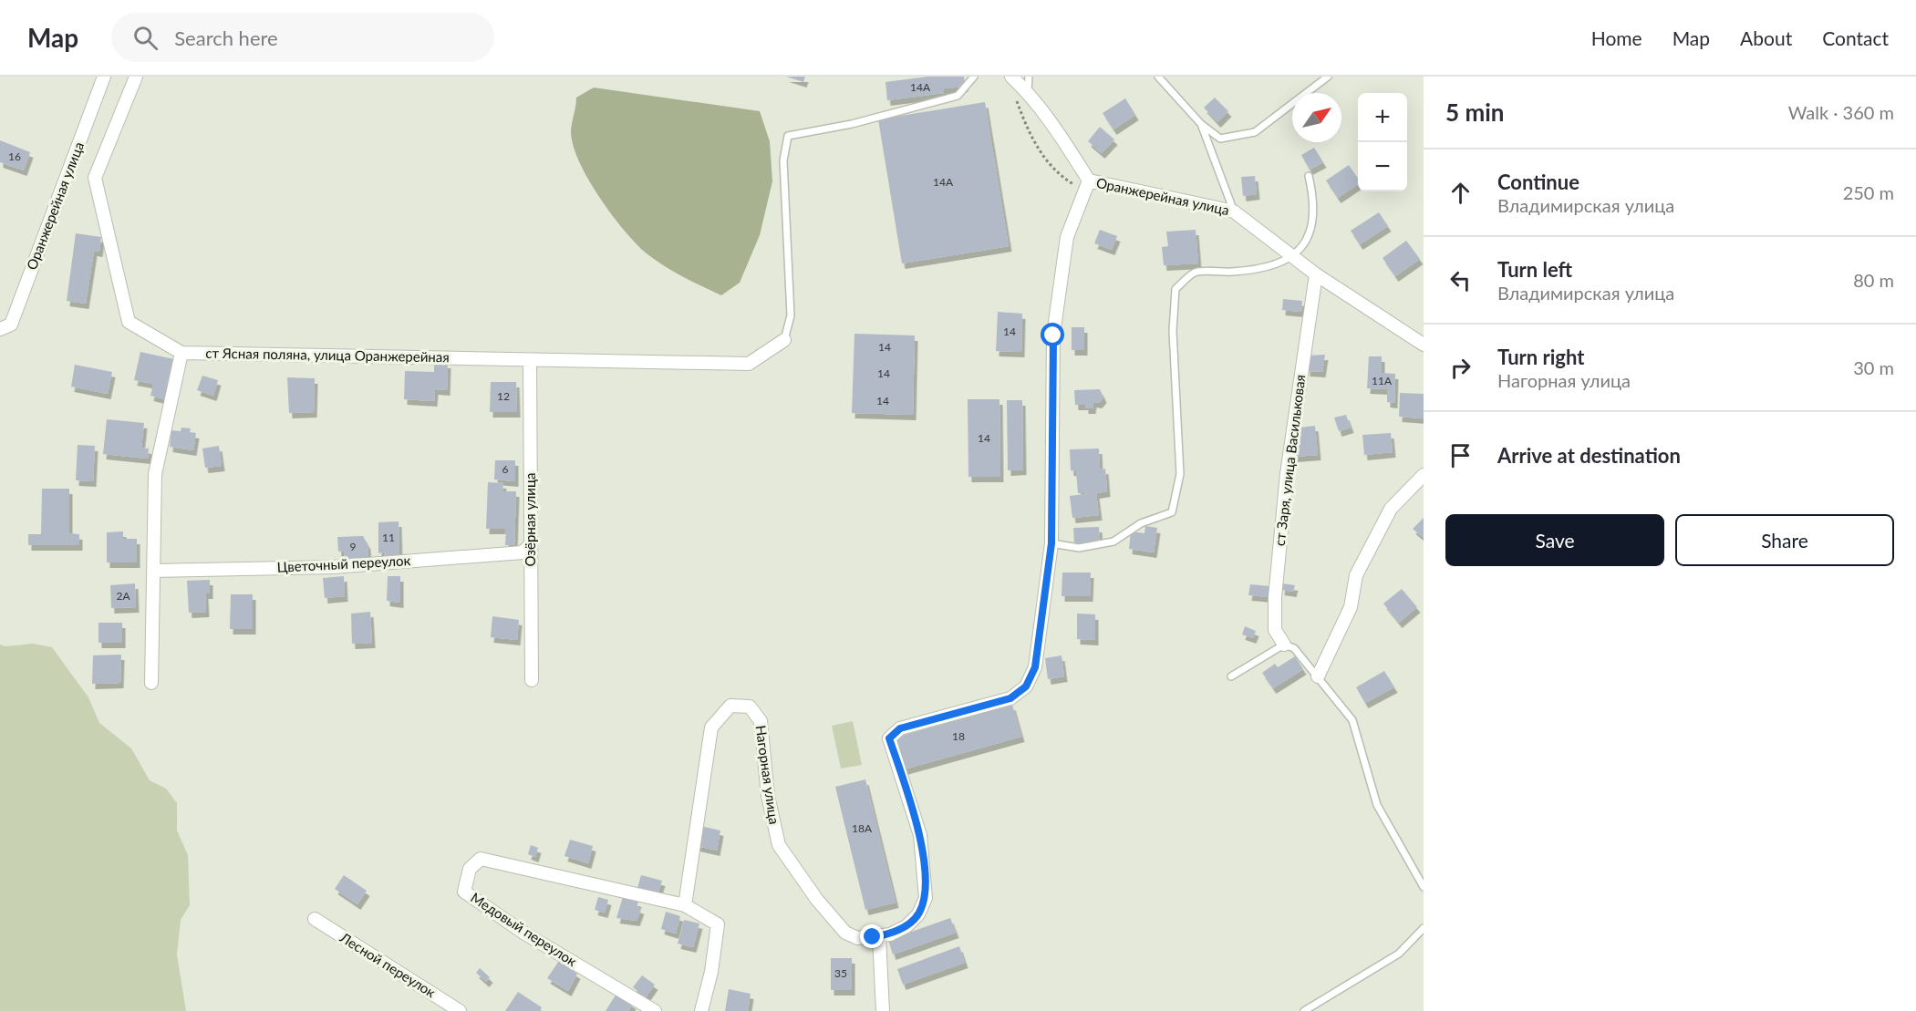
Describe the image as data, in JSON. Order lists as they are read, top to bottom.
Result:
{
  "streets": {
    "street": [
      "Оранжерейная улица",
      "ст Ясная поляна, улица Оранжерейная",
      "ст Заря, улица Васильковая",
      "Озёрная улица",
      "Цветочный переулок",
      "Нагорная улица",
      "Медовый переулок",
      "Лесной переулок"
    ]
  },
  "crossings": [
    ["Оранжерейная улица", "ст Заря, улица Васильковая"],
    ["ст Ясная поляна, улица Оранжерейная", "Озёрная улица"],
    ["Озёрная улица", "Цветочный переулок"],
    ["Нагорная улица", "Медовый переулок"]
  ],
  "house_numbers": [
    "14А",
    "16",
    "14А",
    "14",
    "14",
    "14",
    "11А",
    "12",
    "14",
    "14",
    "6",
    "11",
    "9",
    "2А",
    "18",
    "18А",
    "35"
  ],
  "north": "top right",
  "page": {
    "header": "Map",
    "search": "Search here",
    "nav": [
      "Home",
      "Map",
      "About",
      "Contact"
    ],
    "heading": ["5 min", "Walk · 360 m"],
    "map_buttons": ["+", "−"],
    "list": [
      ["Continue", "Владимирская улица", "250 m"],
      ["Turn left", "Владимирская улица", "80 m"],
      ["Turn right", "Нагорная улица", "30 m"],
      "Arrive at destination"
    ],
    "buttons": ["Save", "Share"]
  }
}
